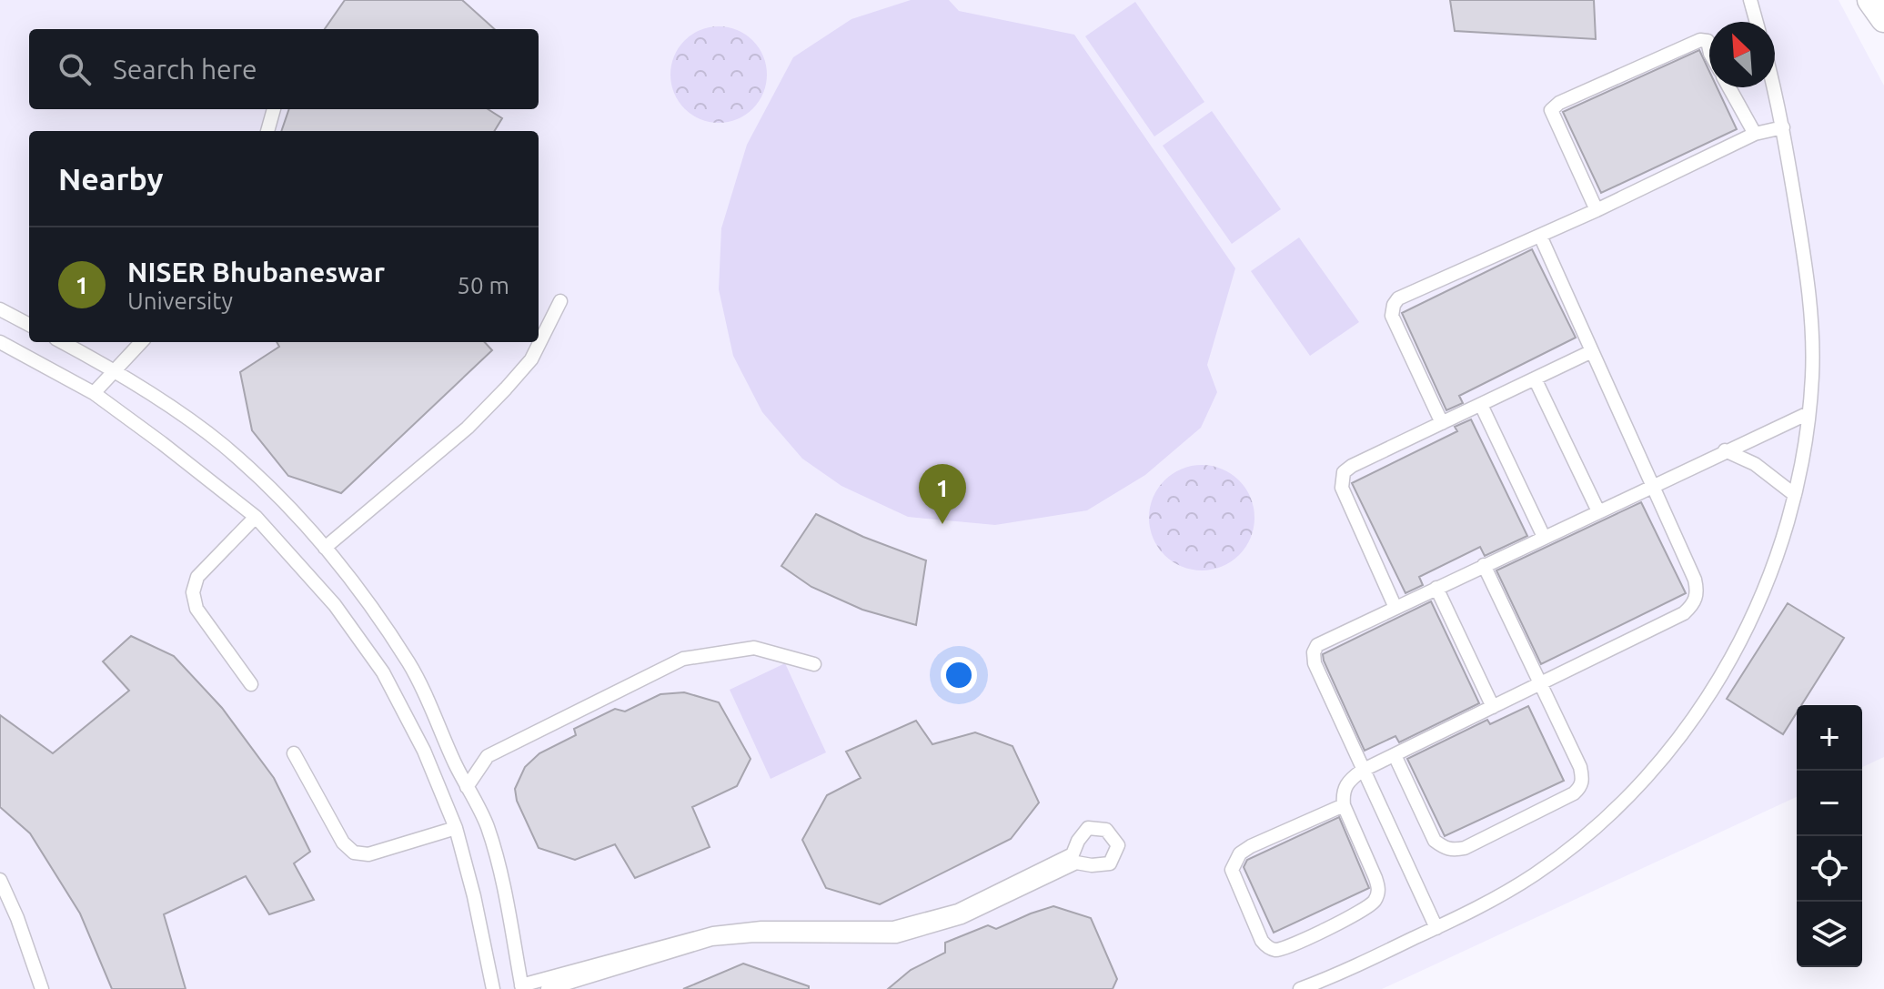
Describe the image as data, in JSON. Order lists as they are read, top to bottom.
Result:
{
  "north": "top left",
  "page": {
    "search": "Search here",
    "heading": "Nearby",
    "list": [
      {
        "mark": "1",
        "name": "NISER Bhubaneswar",
        "note": "University",
        "value": "50 m"
      }
    ],
    "pins": "1",
    "map_buttons": ["+", "−"]
  }
}
